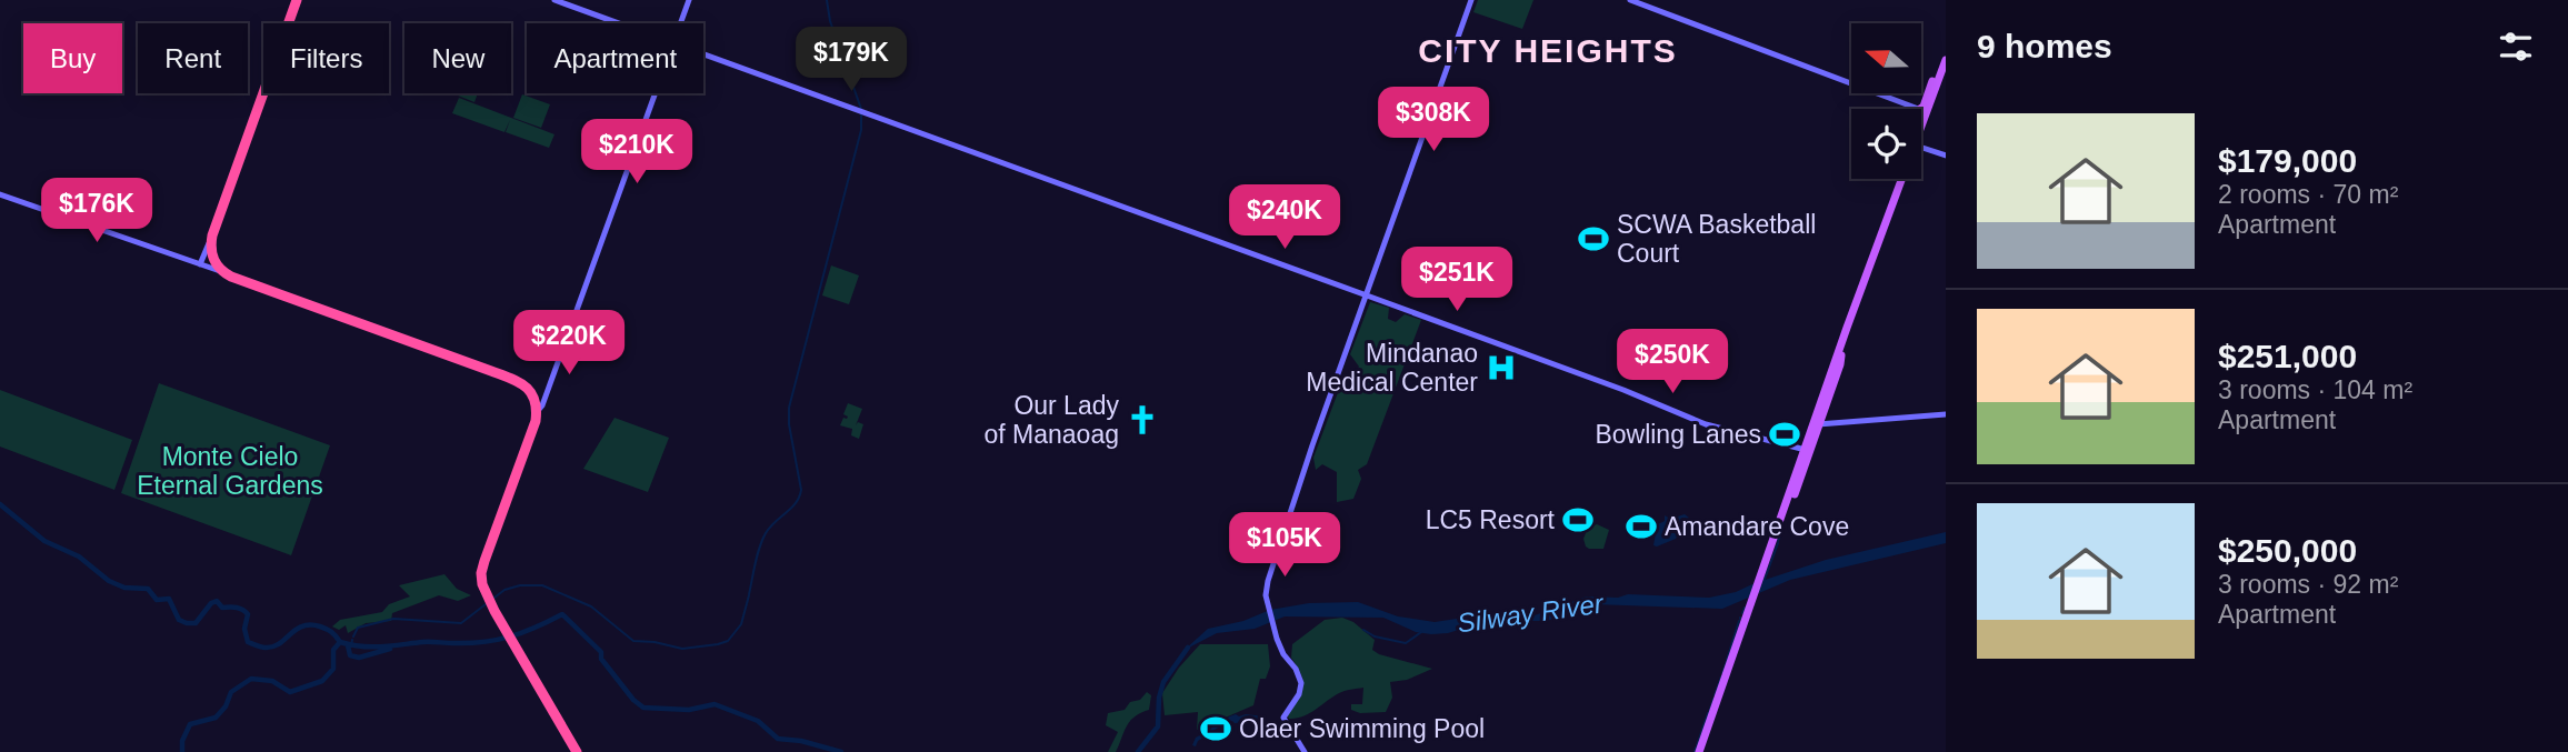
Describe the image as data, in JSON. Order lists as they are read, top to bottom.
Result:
{
  "districts": ["CITY HEIGHTS"],
  "water": ["Silway River"],
  "parks": ["Monte Cielo Eternal Gardens"],
  "places": {
    "sports": [
      "SCWA Basketball Court",
      "Bowling Lanes",
      "LC5 Resort",
      "Amandare Cove",
      "Olaer Swimming Pool"
    ],
    "hospital": ["Mindanao Medical Center"],
    "church": ["Our Lady of Manaoag"]
  },
  "north": "left",
  "page": {
    "heading": "9 homes",
    "chip": [
      "Buy",
      "Rent",
      "Filters",
      "New",
      "Apartment"
    ],
    "price": [
      "$179K",
      "$308K",
      "$210K",
      "$176K",
      "$240K",
      "$251K",
      "$220K",
      "$250K",
      "$105K"
    ],
    "list": [
      {
        "name": "$179,000",
        "note": "2 rooms · 70 m² · Apartment"
      },
      {
        "name": "$251,000",
        "note": "3 rooms · 104 m² · Apartment"
      },
      {
        "name": "$250,000",
        "note": "3 rooms · 92 m² · Apartment"
      }
    ]
  }
}
